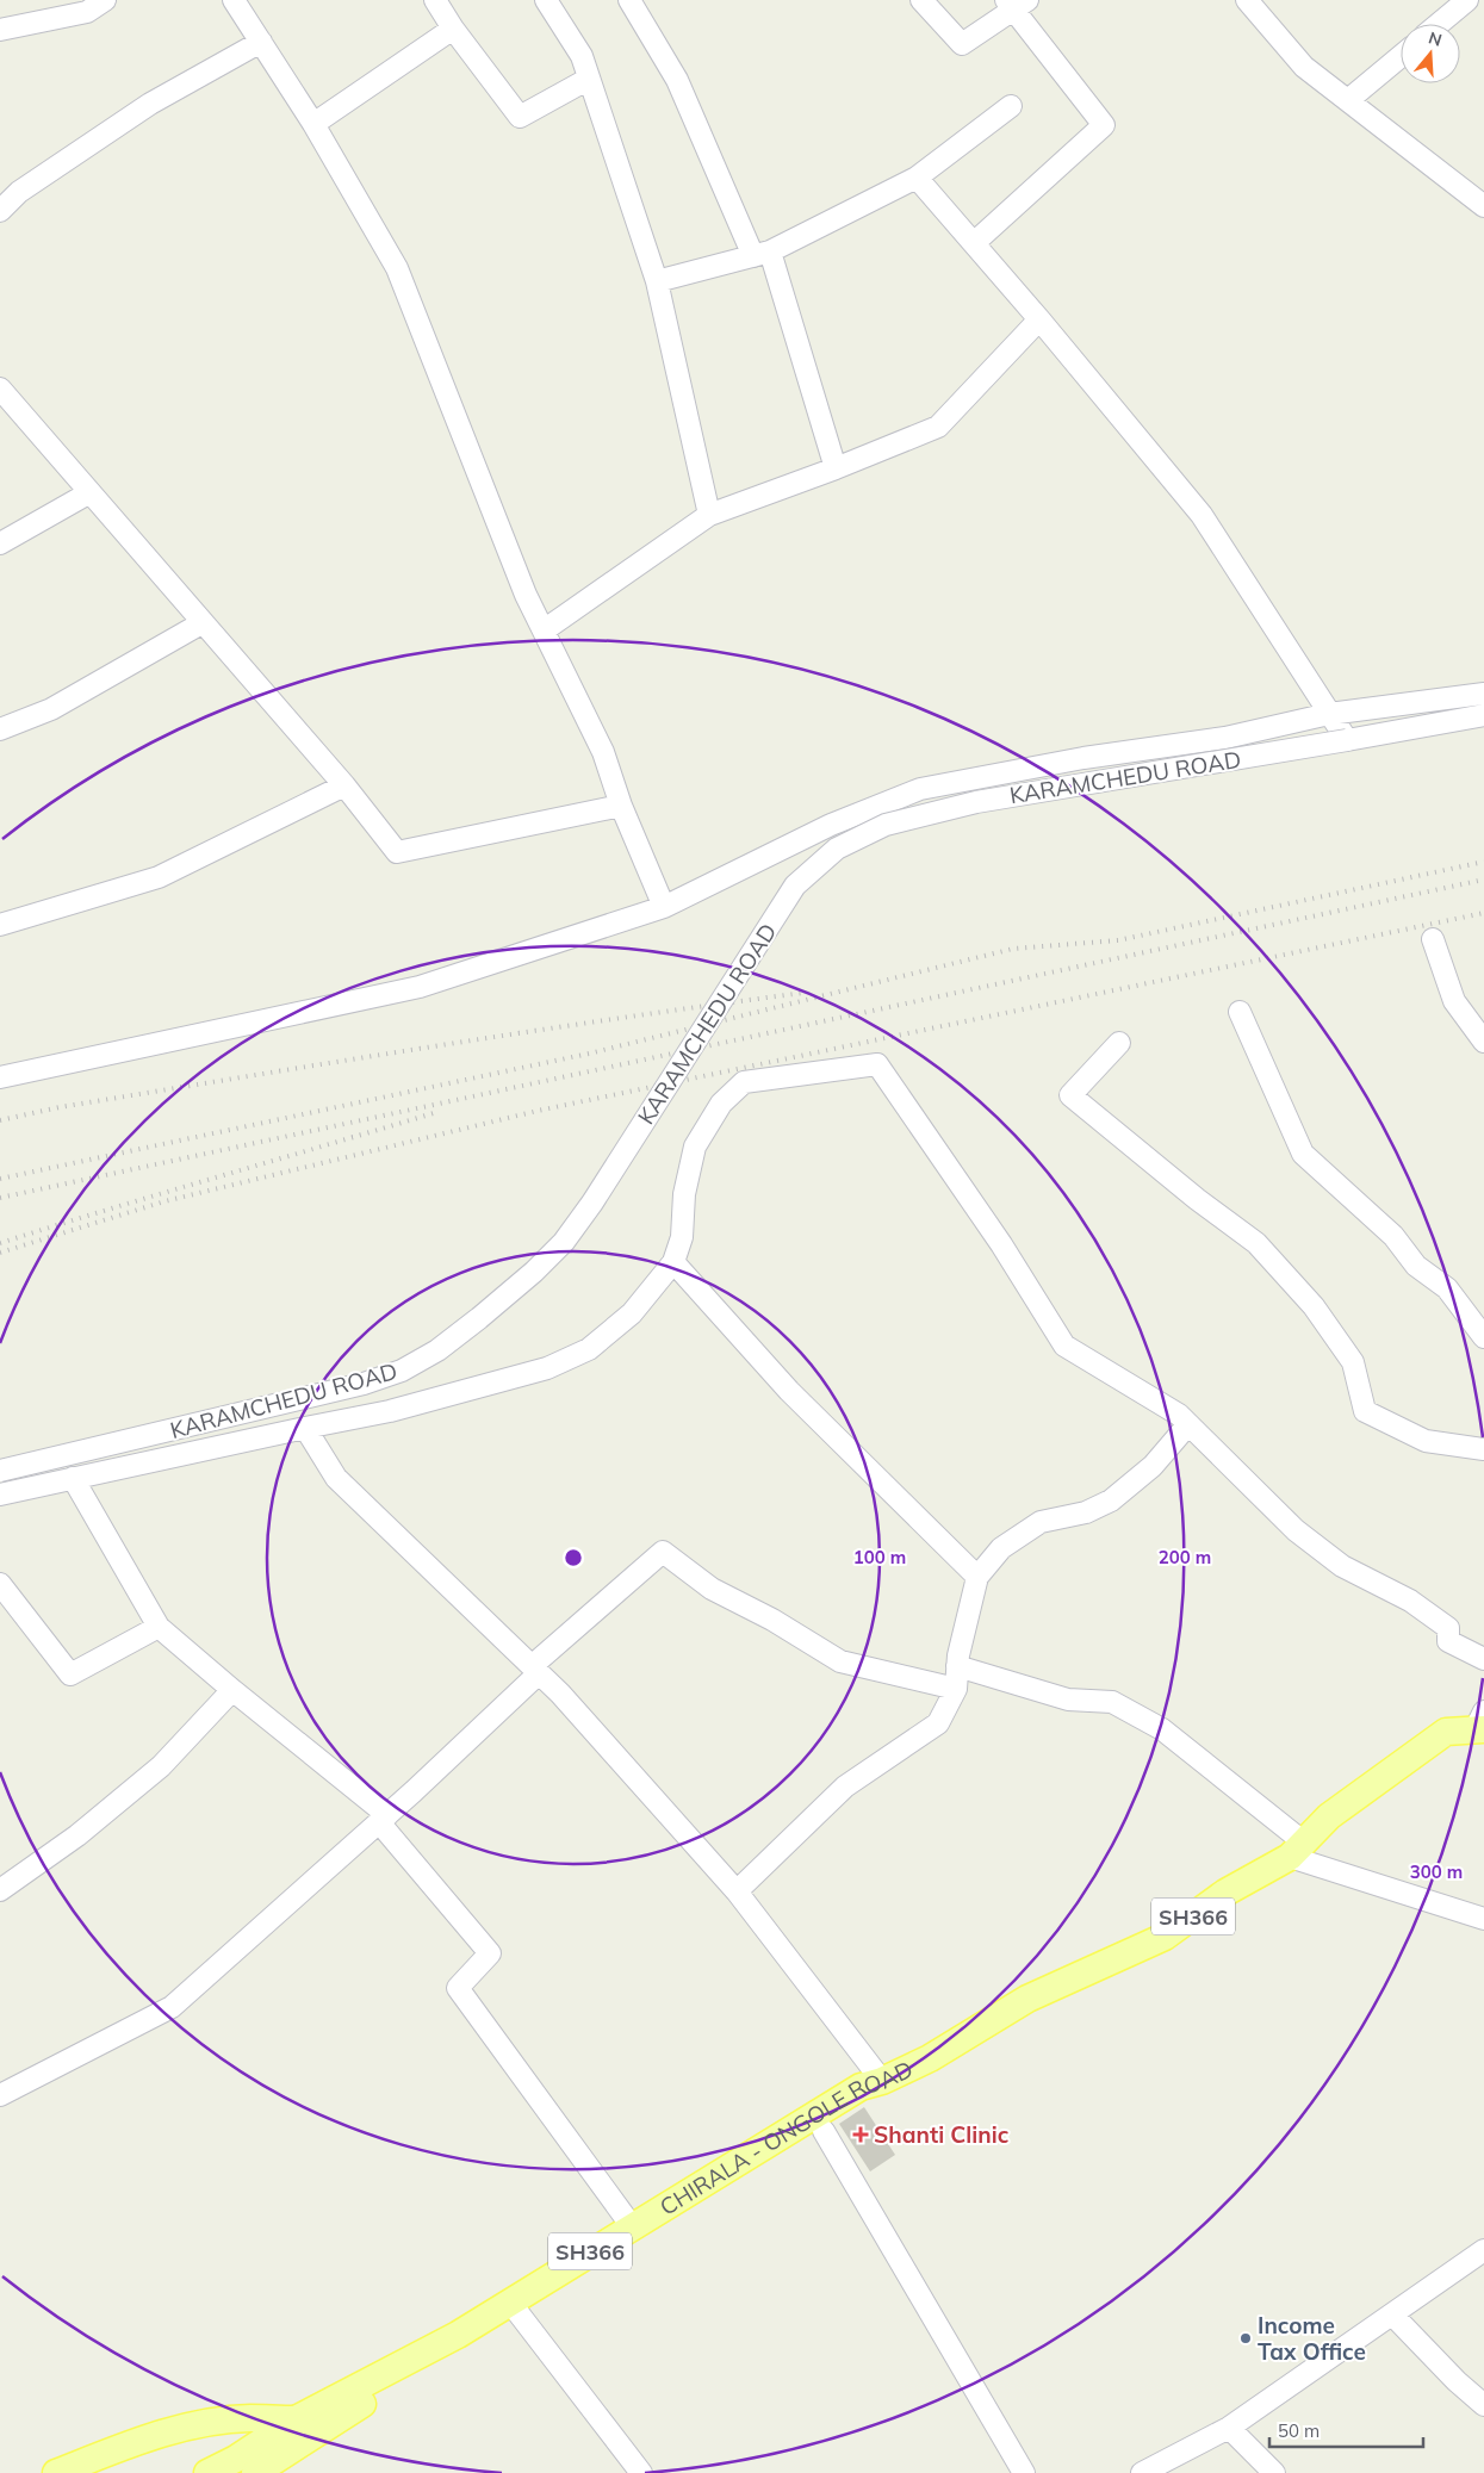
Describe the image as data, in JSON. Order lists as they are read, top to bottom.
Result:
{
  "streets": {
    "main road": ["SH366", "CHIRALA - ONGOLE ROAD"],
    "street": ["KARAMCHEDU ROAD"]
  },
  "crossings": [
    ["SH366", "CHIRALA - ONGOLE ROAD"]
  ],
  "places": {
    "health": ["Shanti Clinic"],
    "other": ["Income Tax Office"]
  },
  "scale_bar": "50 m",
  "north": "top",
  "rings": ["100 m", "200 m", "300 m"]
}
